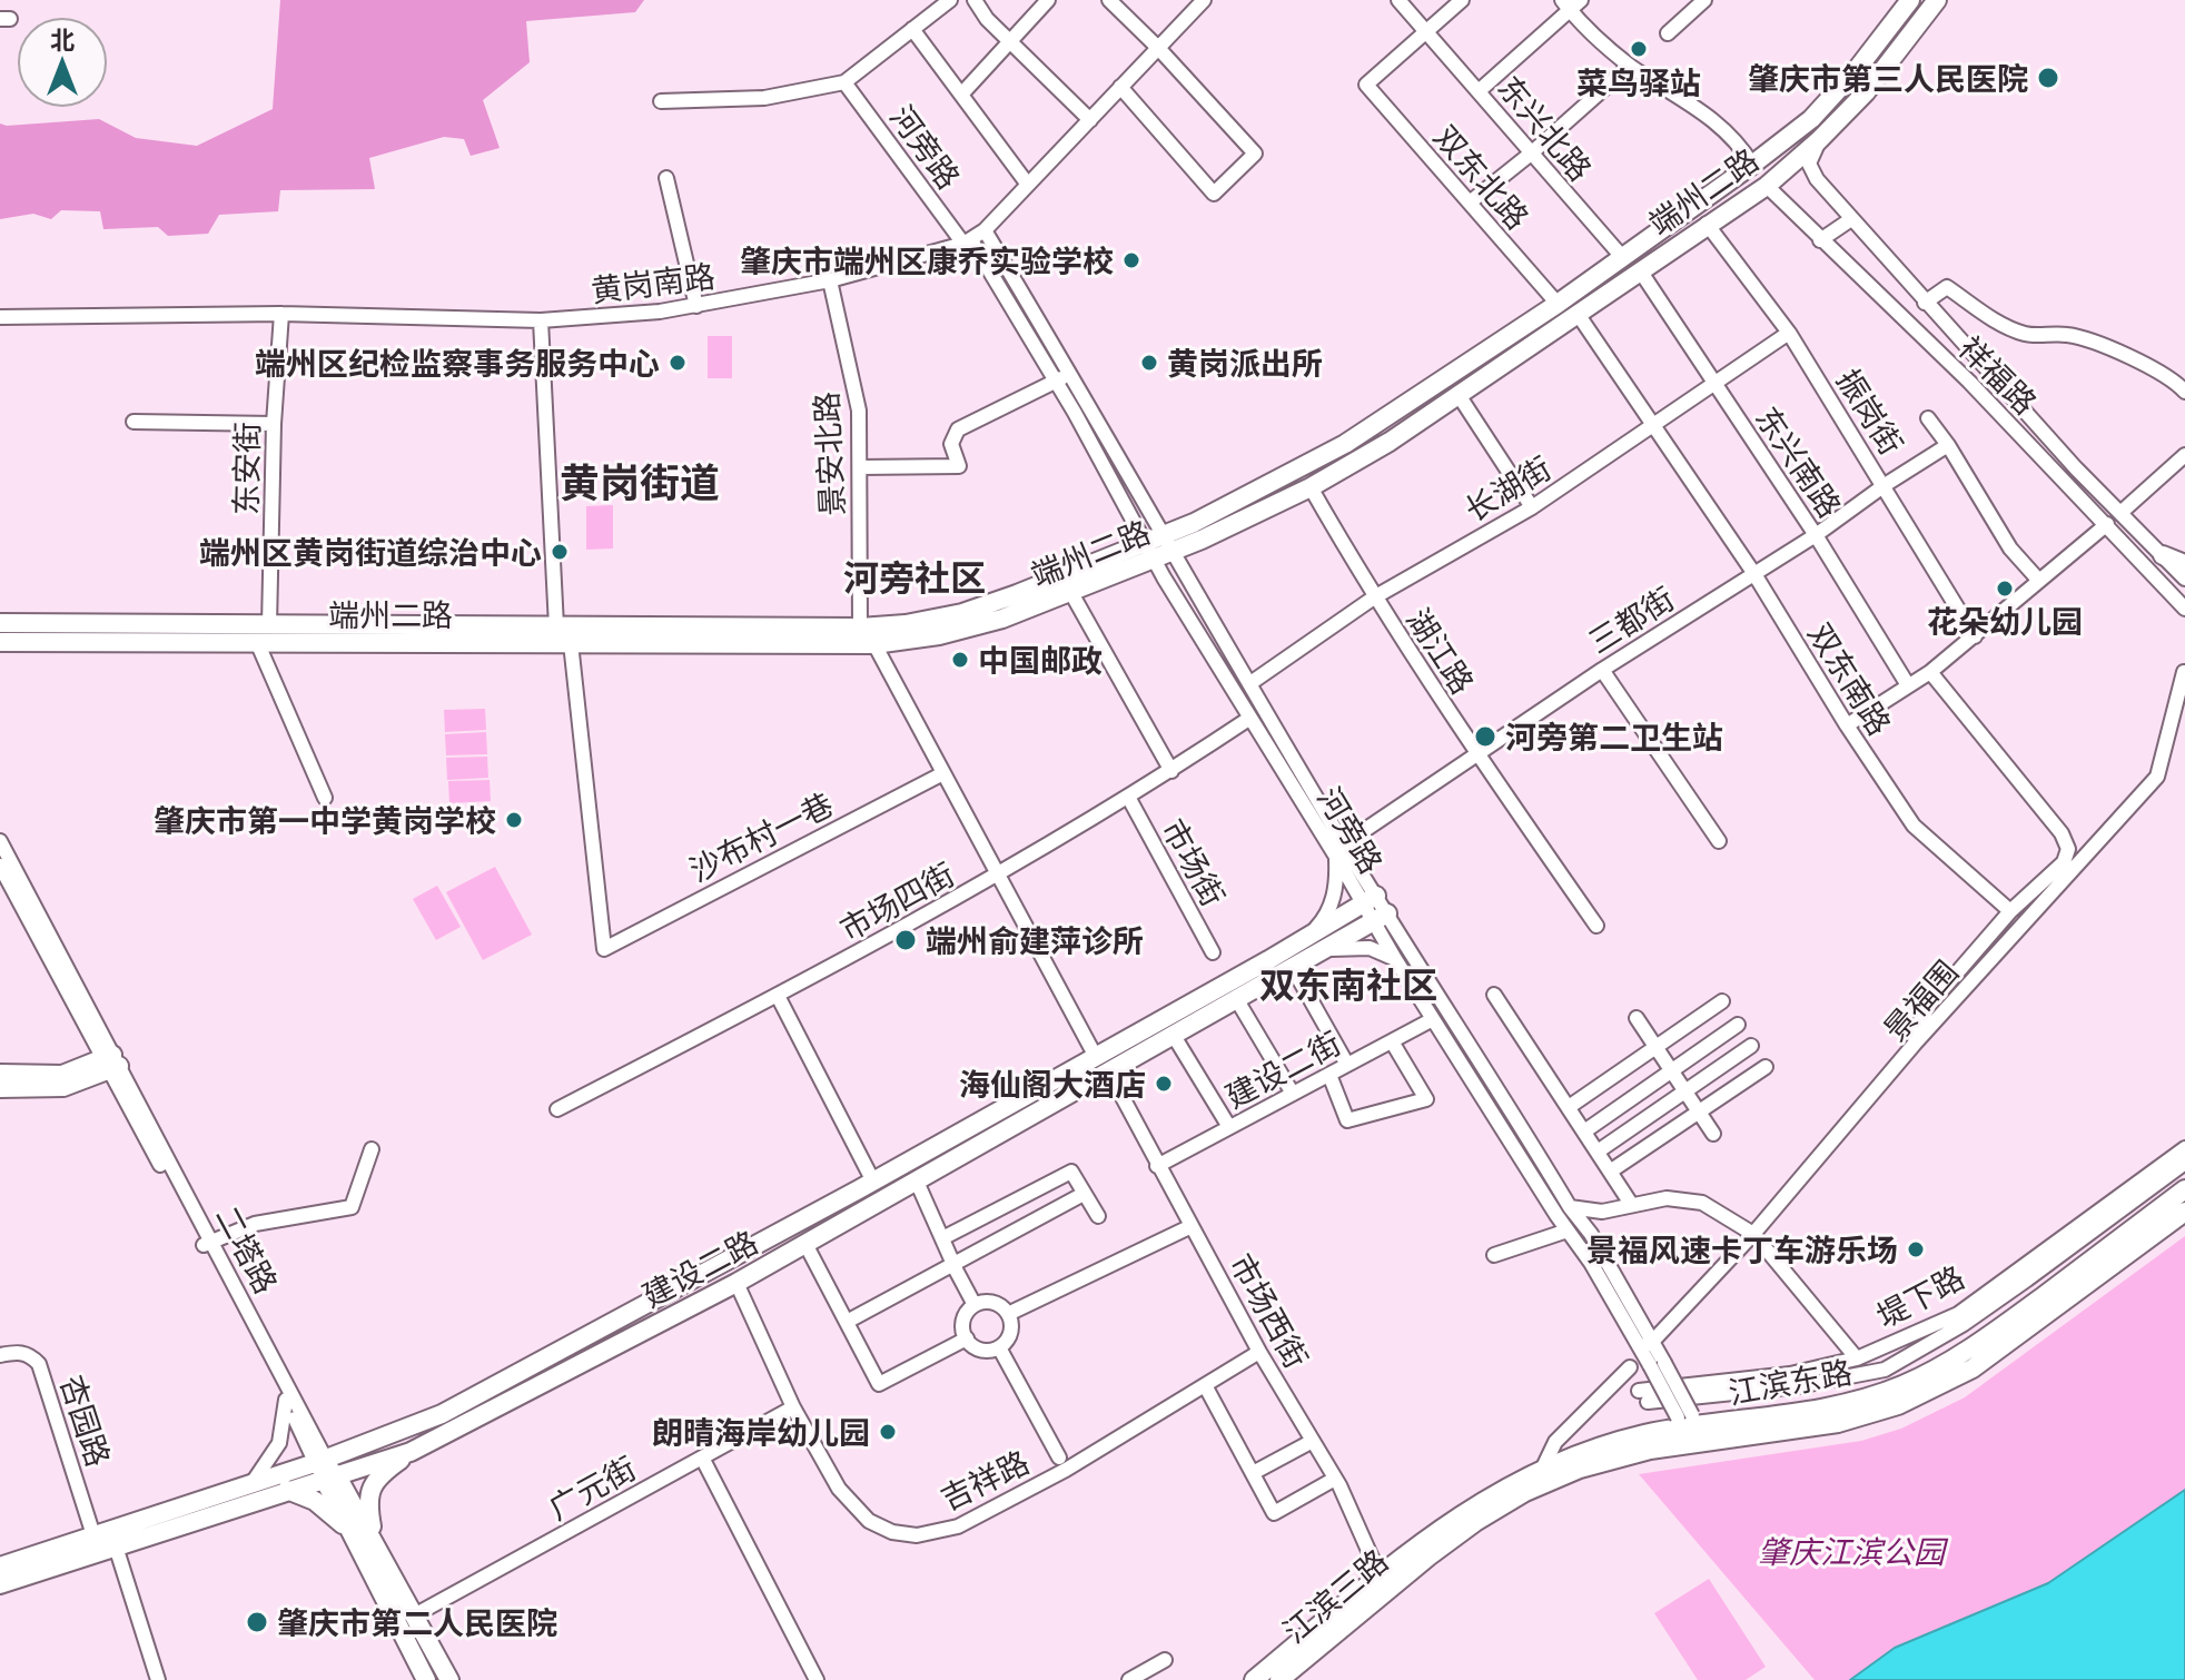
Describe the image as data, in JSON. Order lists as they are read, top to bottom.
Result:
{
  "streets": {
    "main road": [
      "端州二路",
      "二塔路",
      "建设二路",
      "江滨东路",
      "江滨三路"
    ],
    "street": [
      "东兴北路",
      "河旁路",
      "双东北路",
      "黄岗南路",
      "祥福路",
      "振岗街",
      "景安北路",
      "东兴南路",
      "东安街",
      "长湖街",
      "三都街",
      "湖江路",
      "双东南路",
      "沙布村一巷",
      "市场街",
      "市场四街",
      "景福围",
      "建设二街",
      "堤下路",
      "市场西街",
      "杏园路",
      "吉祥路",
      "广元街"
    ]
  },
  "crossings": [
    ["东兴北路", "双东北路"],
    ["东兴北路", "端州二路"],
    ["河旁路", "端州二路"],
    ["河旁路", "黄岗南路"],
    ["河旁路", "长湖街"],
    ["河旁路", "三都街"],
    ["河旁路", "市场四街"],
    ["河旁路", "景福围"],
    ["河旁路", "建设二街"],
    ["河旁路", "建设二路"],
    ["河旁路", "江滨东路"],
    ["双东北路", "端州二路"],
    ["端州二路", "祥福路"],
    ["端州二路", "振岗街"],
    ["端州二路", "景安北路"],
    ["端州二路", "东兴南路"],
    ["端州二路", "东安街"],
    ["端州二路", "湖江路"],
    ["端州二路", "双东南路"],
    ["端州二路", "沙布村一巷"],
    ["黄岗南路", "景安北路"],
    ["黄岗南路", "东安街"],
    ["振岗街", "长湖街"],
    ["振岗街", "三都街"],
    ["东兴南路", "长湖街"],
    ["东兴南路", "三都街"],
    ["长湖街", "湖江路"],
    ["长湖街", "双东南路"],
    ["三都街", "湖江路"],
    ["三都街", "双东南路"],
    ["市场街", "市场四街"],
    ["建设二街", "市场西街"],
    ["二塔路", "建设二路"],
    ["二塔路", "广元街"],
    ["建设二路", "市场西街"],
    ["建设二路", "杏园路"],
    ["建设二路", "吉祥路"],
    ["市场西街", "江滨东路"],
    ["市场西街", "吉祥路"],
    ["市场西街", "江滨三路"],
    ["江滨东路", "江滨三路"],
    ["吉祥路", "广元街"]
  ],
  "districts": ["黄岗街道", "河旁社区", "双东南社区"],
  "parks": ["肇庆江滨公园"],
  "places": [
    "菜鸟驿站",
    "肇庆市第三人民医院",
    "肇庆市端州区康乔实验学校",
    "端州区纪检监察事务服务中心",
    "黄岗派出所",
    "端州区黄岗街道综治中心",
    "花朵幼儿园",
    "中国邮政",
    "河旁第二卫生站",
    "肇庆市第一中学黄岗学校",
    "端州俞建萍诊所",
    "海仙阁大酒店",
    "景福风速卡丁车游乐场",
    "朗晴海岸幼儿园",
    "肇庆市第二人民医院"
  ],
  "north": "top"
}
